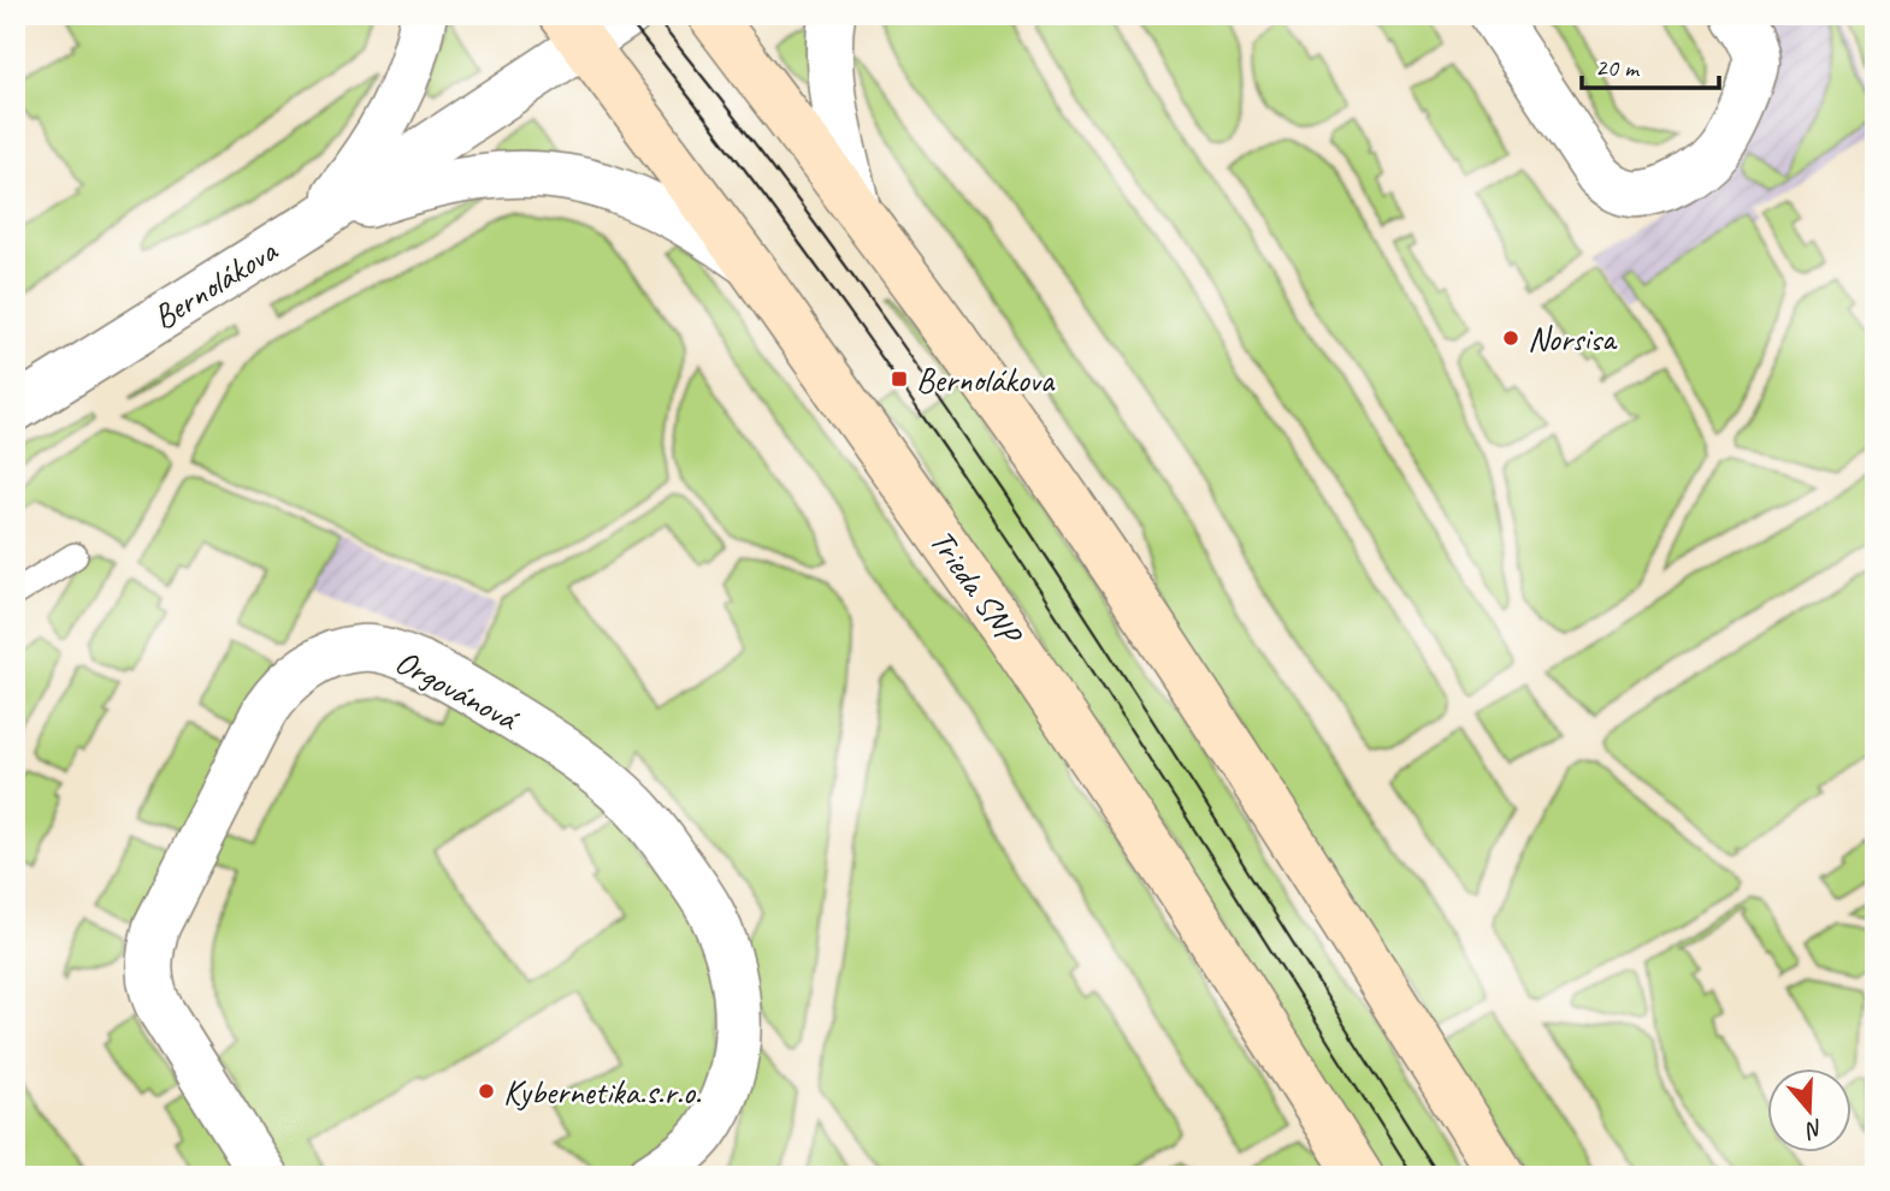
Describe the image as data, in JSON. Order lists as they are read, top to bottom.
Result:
{
  "streets": {
    "street": ["Bernolákova", "Trieda SNP", "Orgovánová"]
  },
  "crossings": [
    ["Bernolákova", "Trieda SNP"]
  ],
  "places": {
    "other": ["Norsisa", "Kybernetika.s.r.o."],
    "transit": ["Bernolákova"]
  },
  "scale_bar": "20 m",
  "north": "bottom"
}
